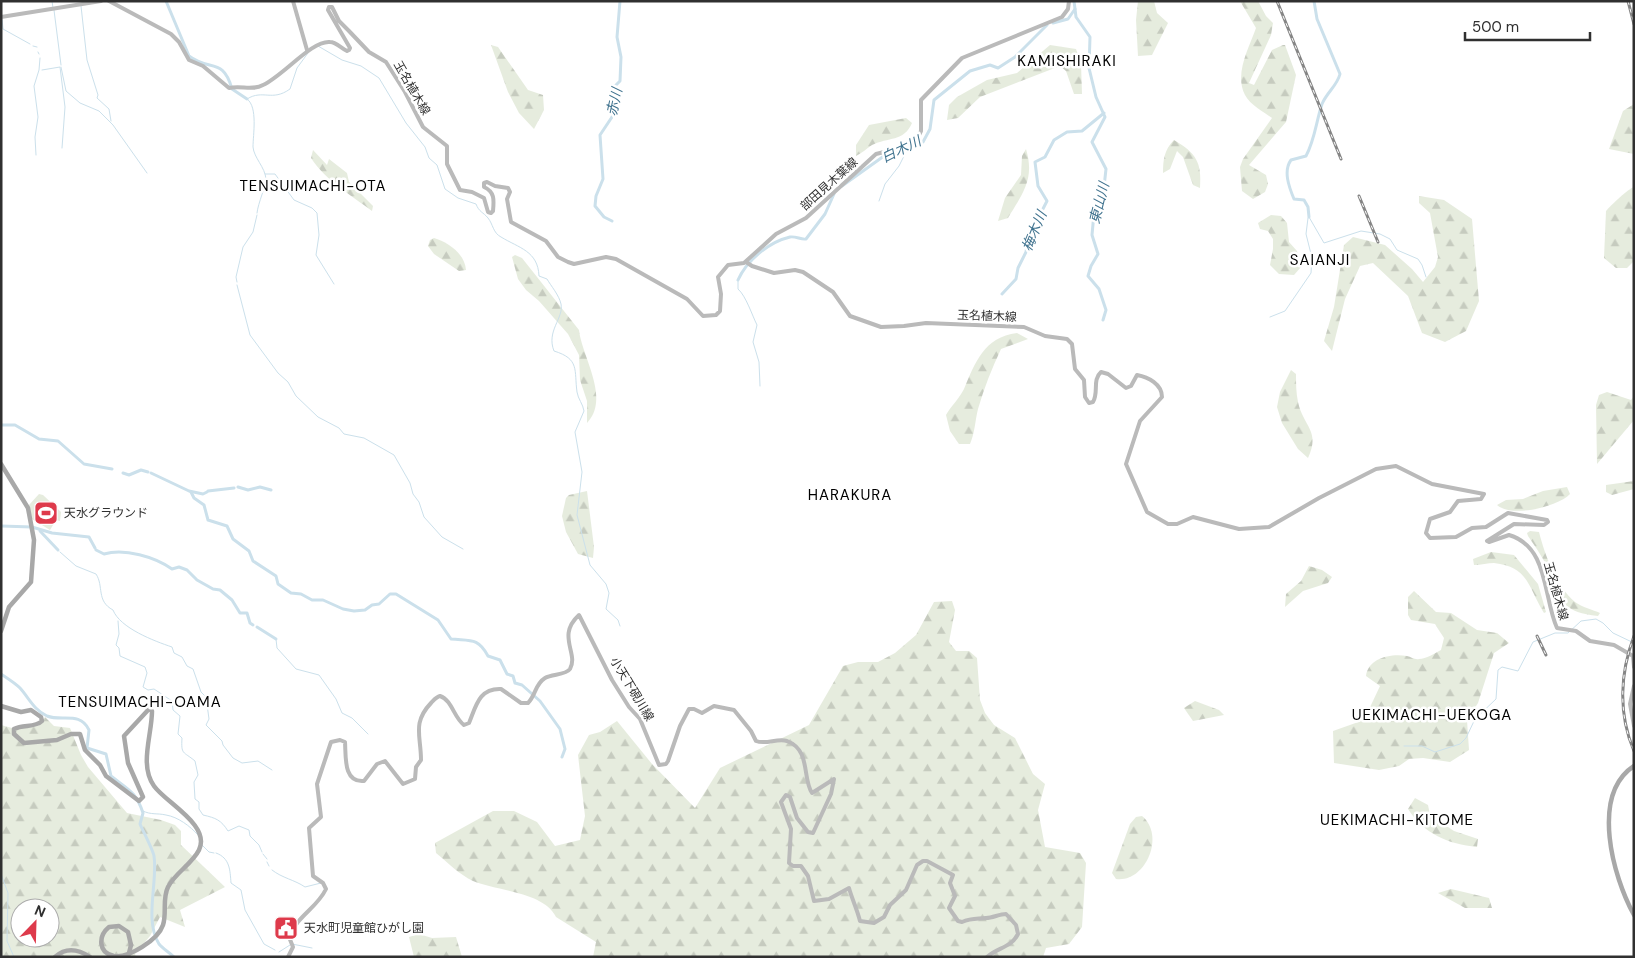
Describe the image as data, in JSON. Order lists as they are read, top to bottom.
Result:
{
  "streets": {
    "main road": ["玉名植木線", "部田見木葉線", "小天下硯川線"]
  },
  "crossings": [
    ["玉名植木線", "部田見木葉線"]
  ],
  "districts": [
    "KAMISHIRAKI",
    "TENSUIMACHI-OTA",
    "SAIANJI",
    "HARAKURA",
    "TENSUIMACHI-OAMA",
    "UEKIMACHI-UEKOGA",
    "UEKIMACHI-KITOME"
  ],
  "water": [
    "赤川",
    "白木川",
    "東山川",
    "梅木川"
  ],
  "places": {
    "sports": ["天水グラウンド"],
    "public building": ["天水町児童館ひがし園"]
  },
  "scale_bar": "500 m",
  "north": "top right"
}
